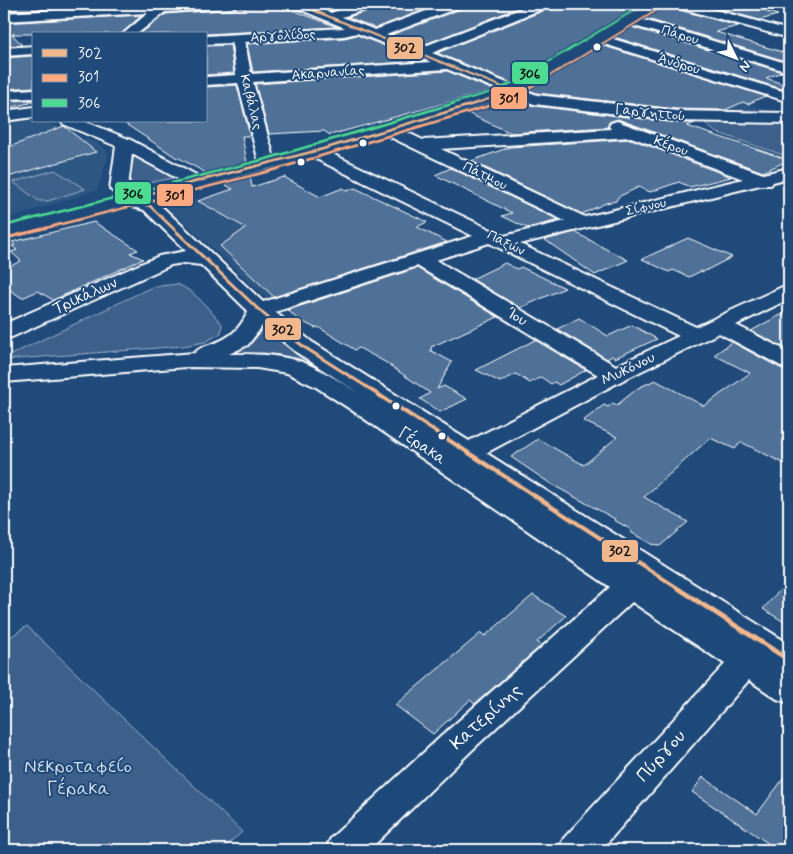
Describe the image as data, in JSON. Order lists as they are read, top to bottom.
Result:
{
  "streets": {
    "street": [
      "Πάρου",
      "Αργολίδος",
      "Άνδρου",
      "Ακαρνανίας",
      "Καβάλας",
      "Γαργηττού",
      "Κέρου",
      "Πάτμου",
      "Σίφνου",
      "Παξών",
      "Τρικάλων",
      "Ίου",
      "Μυκόνου",
      "Γέρακα",
      "Κατερίνης",
      "Πύργου"
    ]
  },
  "crossings": [
    ["Αργολίδος", "Καβάλας"],
    ["Αργολίδος", "Γαργηττού"],
    ["Ακαρνανίας", "Καβάλας"],
    ["Ακαρνανίας", "Γαργηττού"],
    ["Γαργηττού", "Κέρου"],
    ["Γαργηττού", "Πάτμου"],
    ["Κέρου", "Σίφνου"],
    ["Πάτμου", "Σίφνου"],
    ["Σίφνου", "Παξών"],
    ["Σίφνου", "Ίου"],
    ["Σίφνου", "Γέρακα"],
    ["Παξών", "Μυκόνου"],
    ["Τρικάλων", "Γέρακα"],
    ["Ίου", "Μυκόνου"],
    ["Μυκόνου", "Γέρακα"],
    ["Γέρακα", "Κατερίνης"],
    ["Γέρακα", "Πύργου"]
  ],
  "parks": ["Νεκροταφείο Γέρακα"],
  "lines": ["transit line 302", "transit line 306", "transit line 301"],
  "legend": ["302", "301", "306"],
  "north": "bottom right"
}
